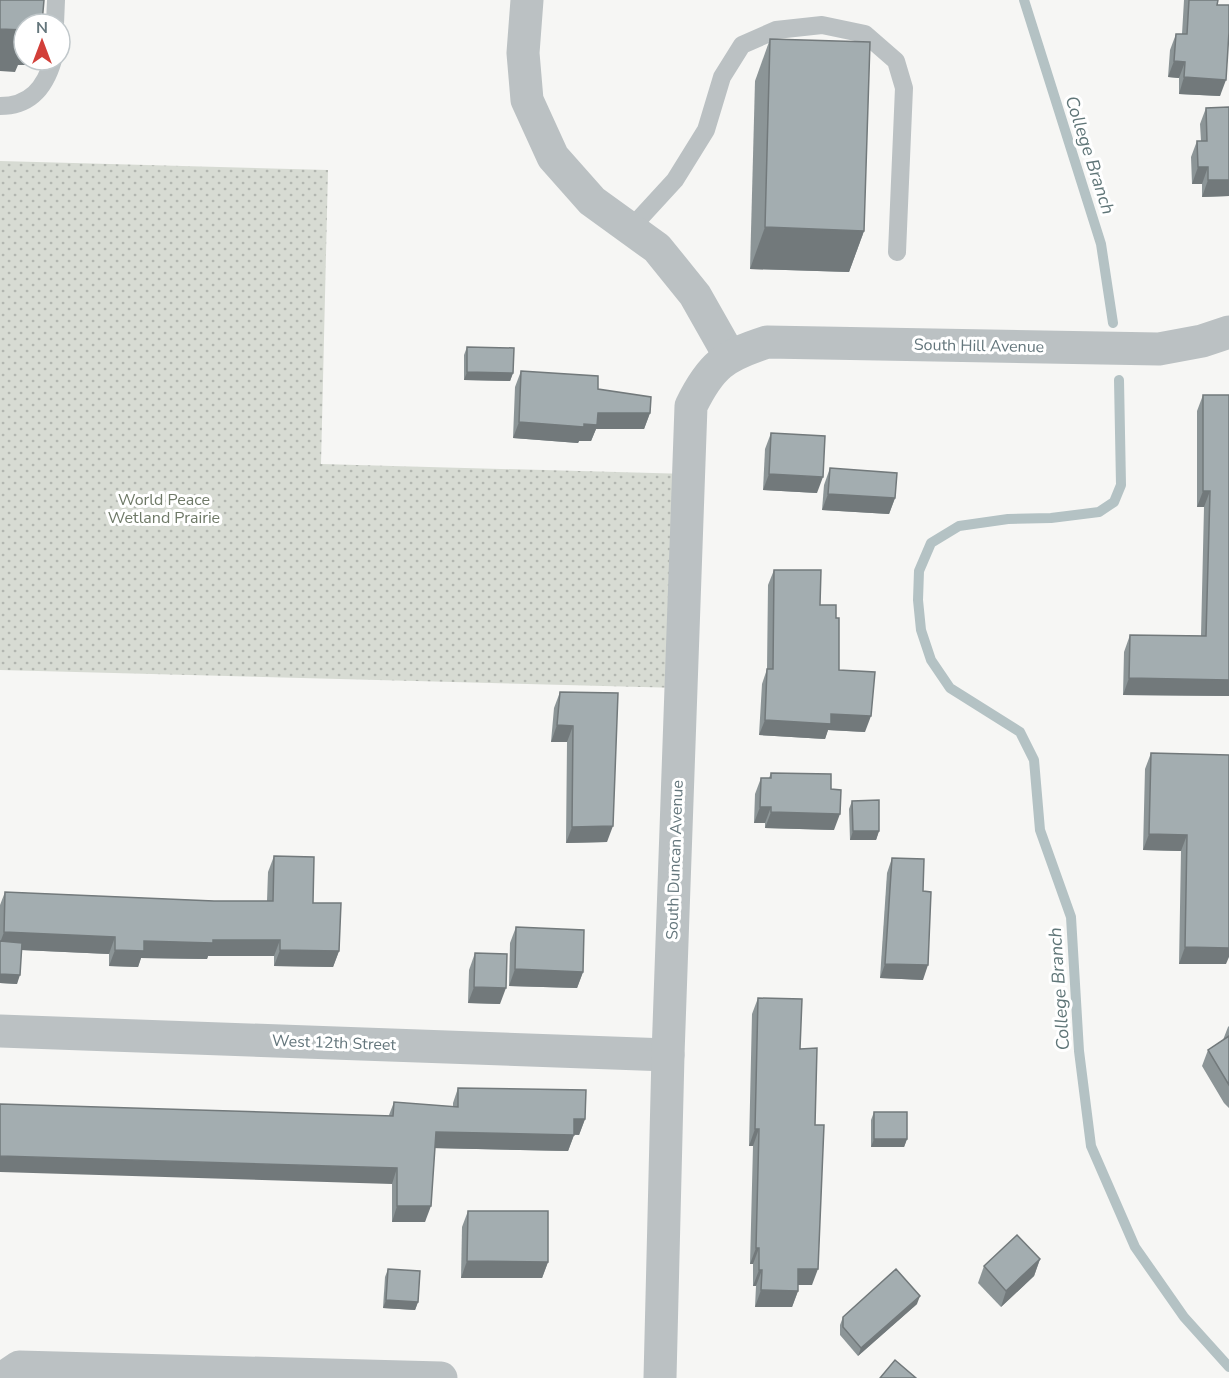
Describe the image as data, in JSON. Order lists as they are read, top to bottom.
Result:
{
  "streets": {
    "street": ["South Hill Avenue", "South Duncan Avenue", "West 12th Street"]
  },
  "crossings": [
    ["South Hill Avenue", "South Duncan Avenue"],
    ["South Duncan Avenue", "West 12th Street"]
  ],
  "water": ["College Branch"],
  "parks": ["World Peace Wetland Prairie"],
  "north": "top"
}
